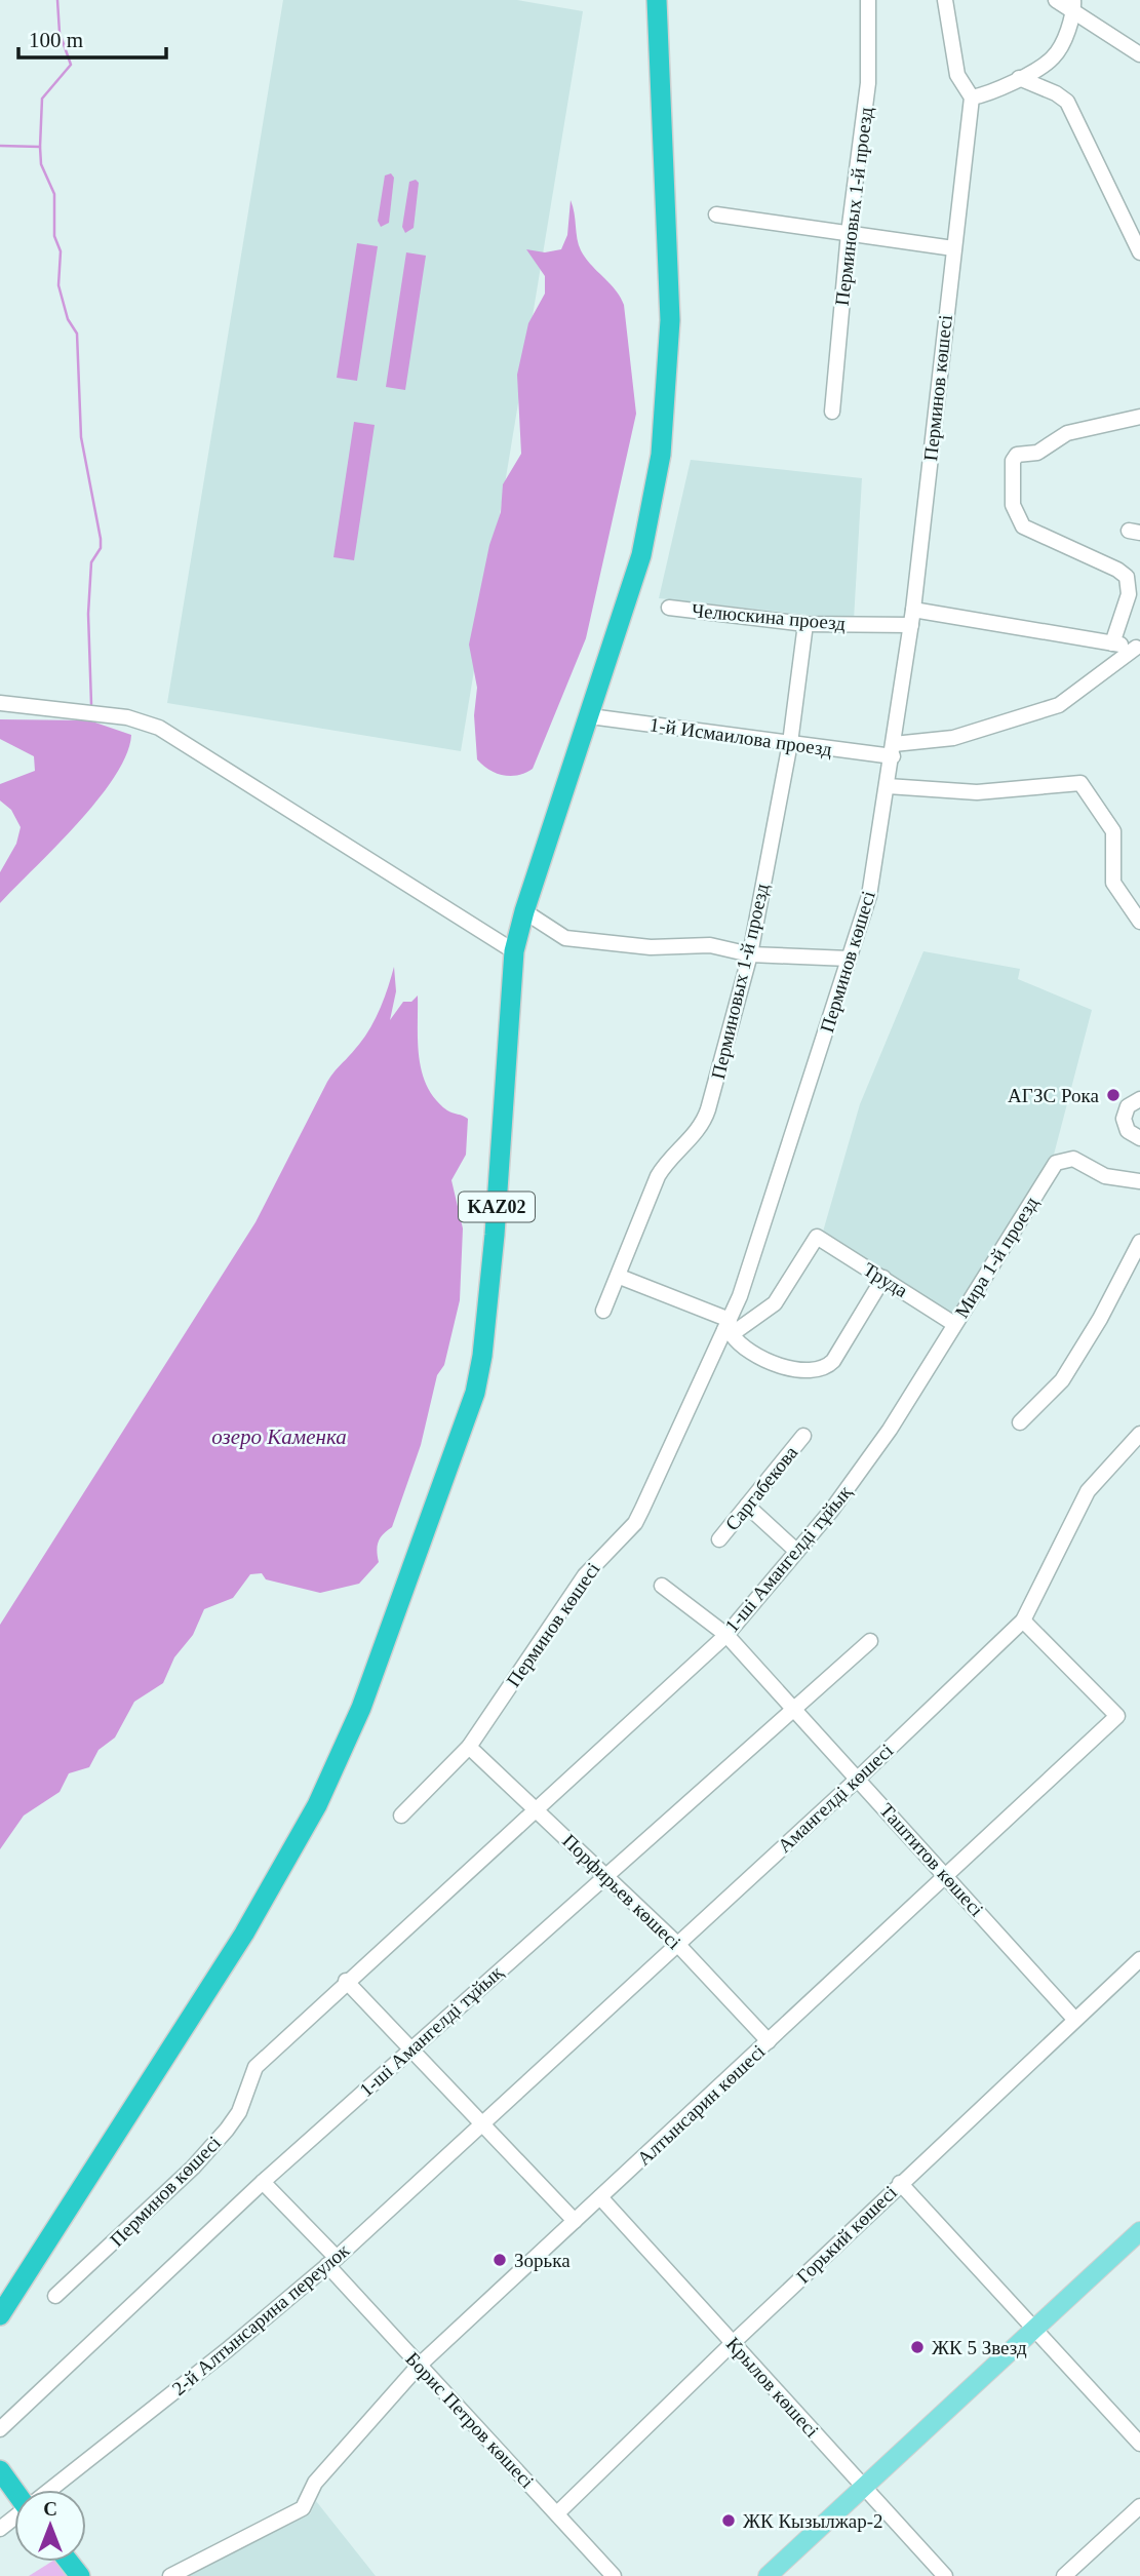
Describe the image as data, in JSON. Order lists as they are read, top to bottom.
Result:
{
  "streets": {
    "highway": ["KAZ02"],
    "street": [
      "Перминовых 1-й проезд",
      "Перминов көшесі",
      "Челюскина проезд",
      "1-й Исмаилова проезд",
      "Мира 1-й проезд",
      "Труда",
      "Саргабекова",
      "1-ші Амангелді тұйық",
      "Амангелді көшесі",
      "Таштитов көшесі",
      "Порфирьев көшесі",
      "Алтынсарин көшесі",
      "Горький көшесі",
      "2-й Алтынсарина переулок",
      "Крылов көшесі",
      "Борис Петров көшесі"
    ]
  },
  "crossings": [
    ["Перминовых 1-й проезд", "Челюскина проезд"],
    ["Перминовых 1-й проезд", "1-й Исмаилова проезд"],
    ["Перминов көшесі", "Челюскина проезд"],
    ["Перминов көшесі", "1-й Исмаилова проезд"],
    ["Перминов көшесі", "Труда"],
    ["Перминов көшесі", "1-ші Амангелді тұйық"],
    ["Перминов көшесі", "Порфирьев көшесі"],
    ["1-й Исмаилова проезд", "KAZ02"],
    ["Мира 1-й проезд", "Труда"],
    ["Мира 1-й проезд", "1-ші Амангелді тұйық"],
    ["1-ші Амангелді тұйық", "Таштитов көшесі"],
    ["1-ші Амангелді тұйық", "Порфирьев көшесі"],
    ["1-ші Амангелді тұйық", "Борис Петров көшесі"],
    ["Амангелді көшесі", "Таштитов көшесі"],
    ["Амангелді көшесі", "Порфирьев көшесі"],
    ["Амангелді көшесі", "Алтынсарин көшесі"],
    ["Амангелді көшесі", "2-й Алтынсарина переулок"],
    ["Таштитов көшесі", "Алтынсарин көшесі"],
    ["Таштитов көшесі", "Горький көшесі"],
    ["Порфирьев көшесі", "Алтынсарин көшесі"],
    ["Алтынсарин көшесі", "Крылов көшесі"],
    ["Алтынсарин көшесі", "Борис Петров көшесі"],
    ["Горький көшесі", "Крылов көшесі"],
    ["Горький көшесі", "Борис Петров көшесі"],
    ["2-й Алтынсарина переулок", "Борис Петров көшесі"]
  ],
  "water": ["озеро Каменка"],
  "places": [
    "АГЗС Рока",
    "Зорька",
    "ЖК 5 Звезд",
    "ЖК Кызылжар-2"
  ],
  "scale_bar": "100 m",
  "north": "top"
}
